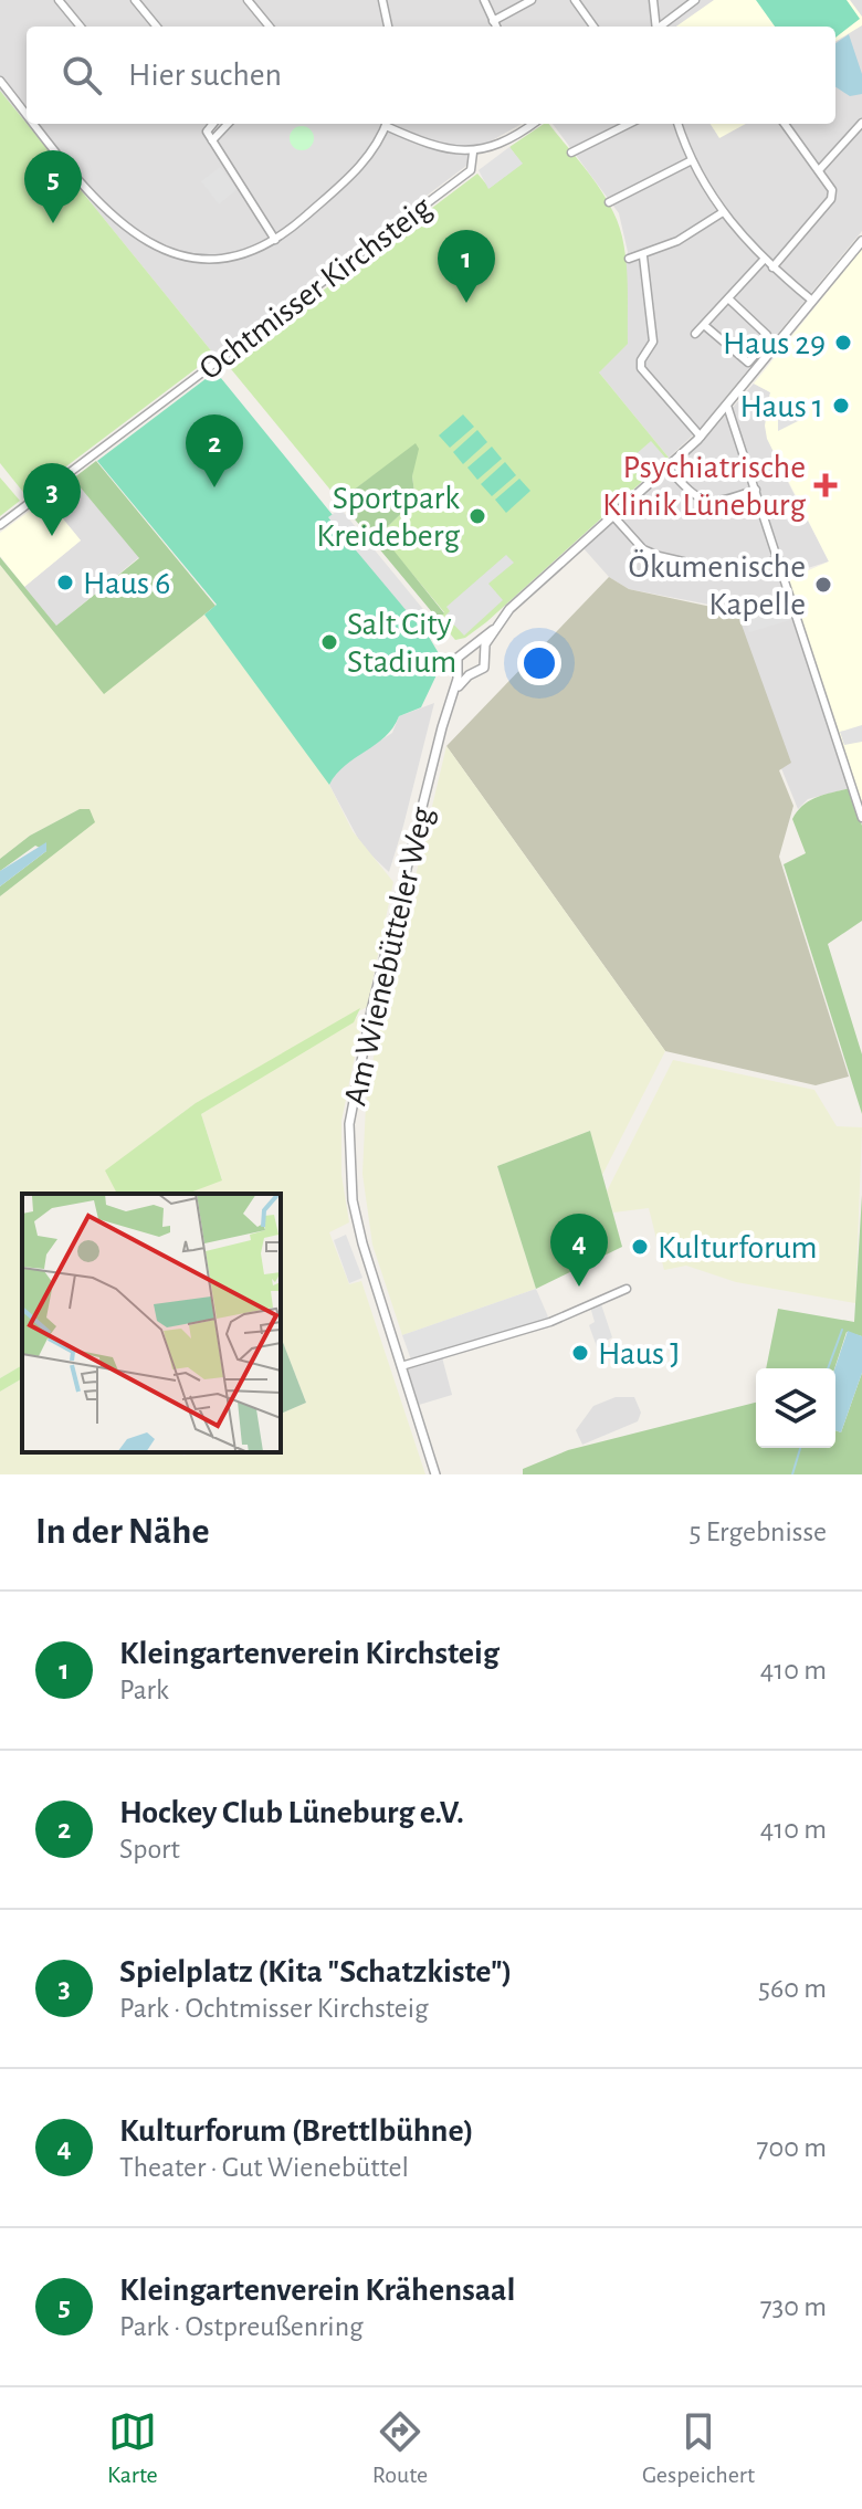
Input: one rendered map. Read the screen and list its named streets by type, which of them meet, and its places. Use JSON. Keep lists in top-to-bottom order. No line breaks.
{"streets":{"street":["Ochtmisser Kirchsteig","Am Wienebütteler Weg"]},"places":{"other":["Haus 29","Haus 1","Sportpark Kreideberg","Haus 6","Ökumenische Kapelle","Salt City Stadium","Kulturforum","Haus J"],"health":["Psychiatrische Klinik Lüneburg"]},"page":{"search":"Hier suchen","pins":["5","1","2","3","4"],"heading":["In der Nähe","5 Ergebnisse"],"list":[{"mark":"1","name":"Kleingartenverein Kirchsteig","note":"Park","value":"410 m"},{"mark":"2","name":"Hockey Club Lüneburg e.V.","note":"Sport","value":"410 m"},{"mark":"3","name":"Spielplatz (Kita \"Schatzkiste\")","note":"Park · Ochtmisser Kirchsteig","value":"560 m"},{"mark":"4","name":"Kulturforum (Brettlbühne)","note":"Theater · Gut Wienebüttel","value":"700 m"},{"mark":"5","name":"Kleingartenverein Krähensaal","note":"Park · Ostpreußenring","value":"730 m"}],"nav":["Karte","Route","Gespeichert"]}}
